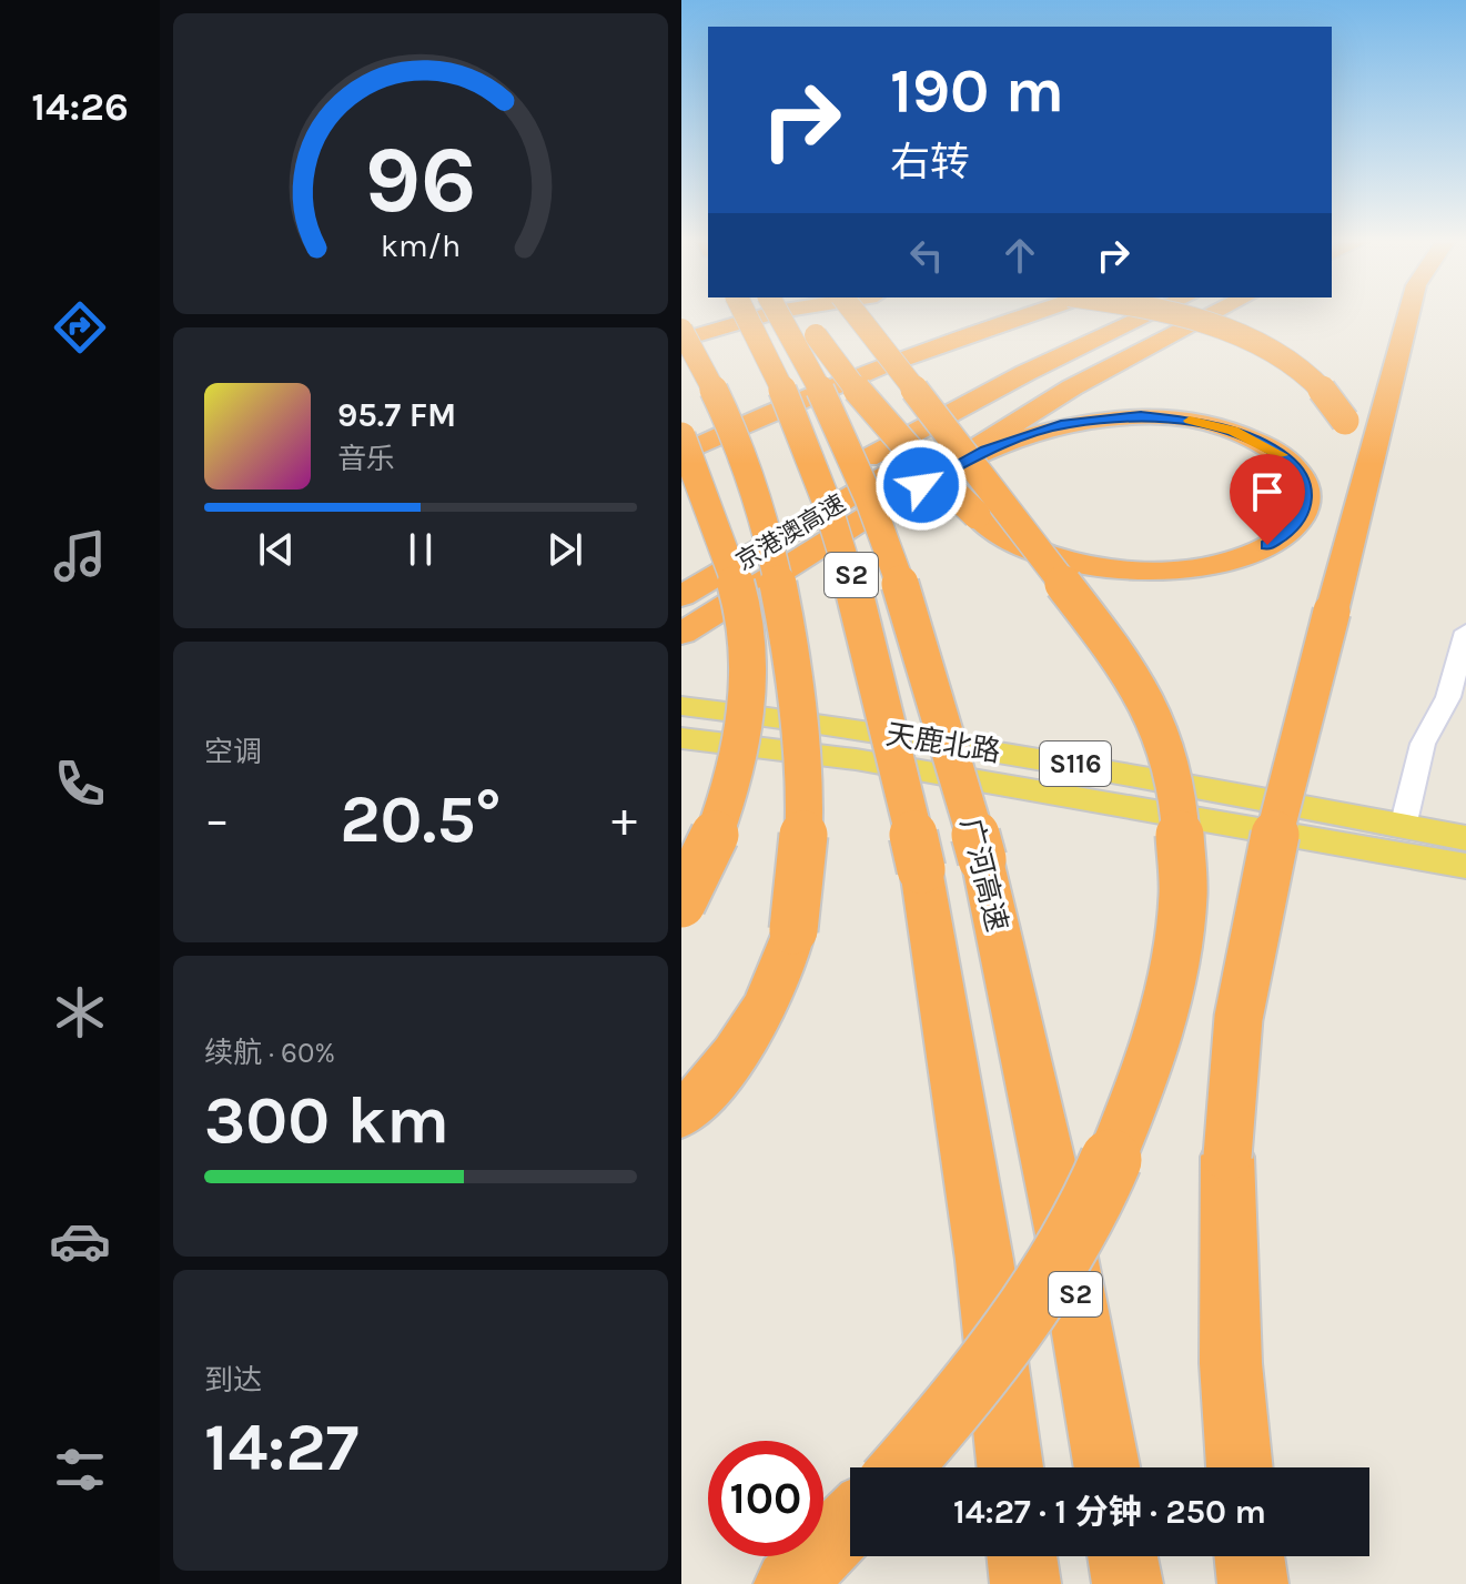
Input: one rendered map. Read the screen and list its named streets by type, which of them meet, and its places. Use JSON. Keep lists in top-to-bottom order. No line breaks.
{"streets":{"highway":["京港澳高速","S2","广河高速"],"main road":["天鹿北路","S116"]},"page":{"tabs":"14:26","turn":["190 m","右转"],"song":["95.7 FM","音乐"],"tile":["空调",["续航 · 60%","300 km"],["到达","14:27"]],"heat":["−","20.5°","+"],"limit":"100","trip":"14:27 · 1 分钟 · 250 m","gauge":["96","km/h"]}}
